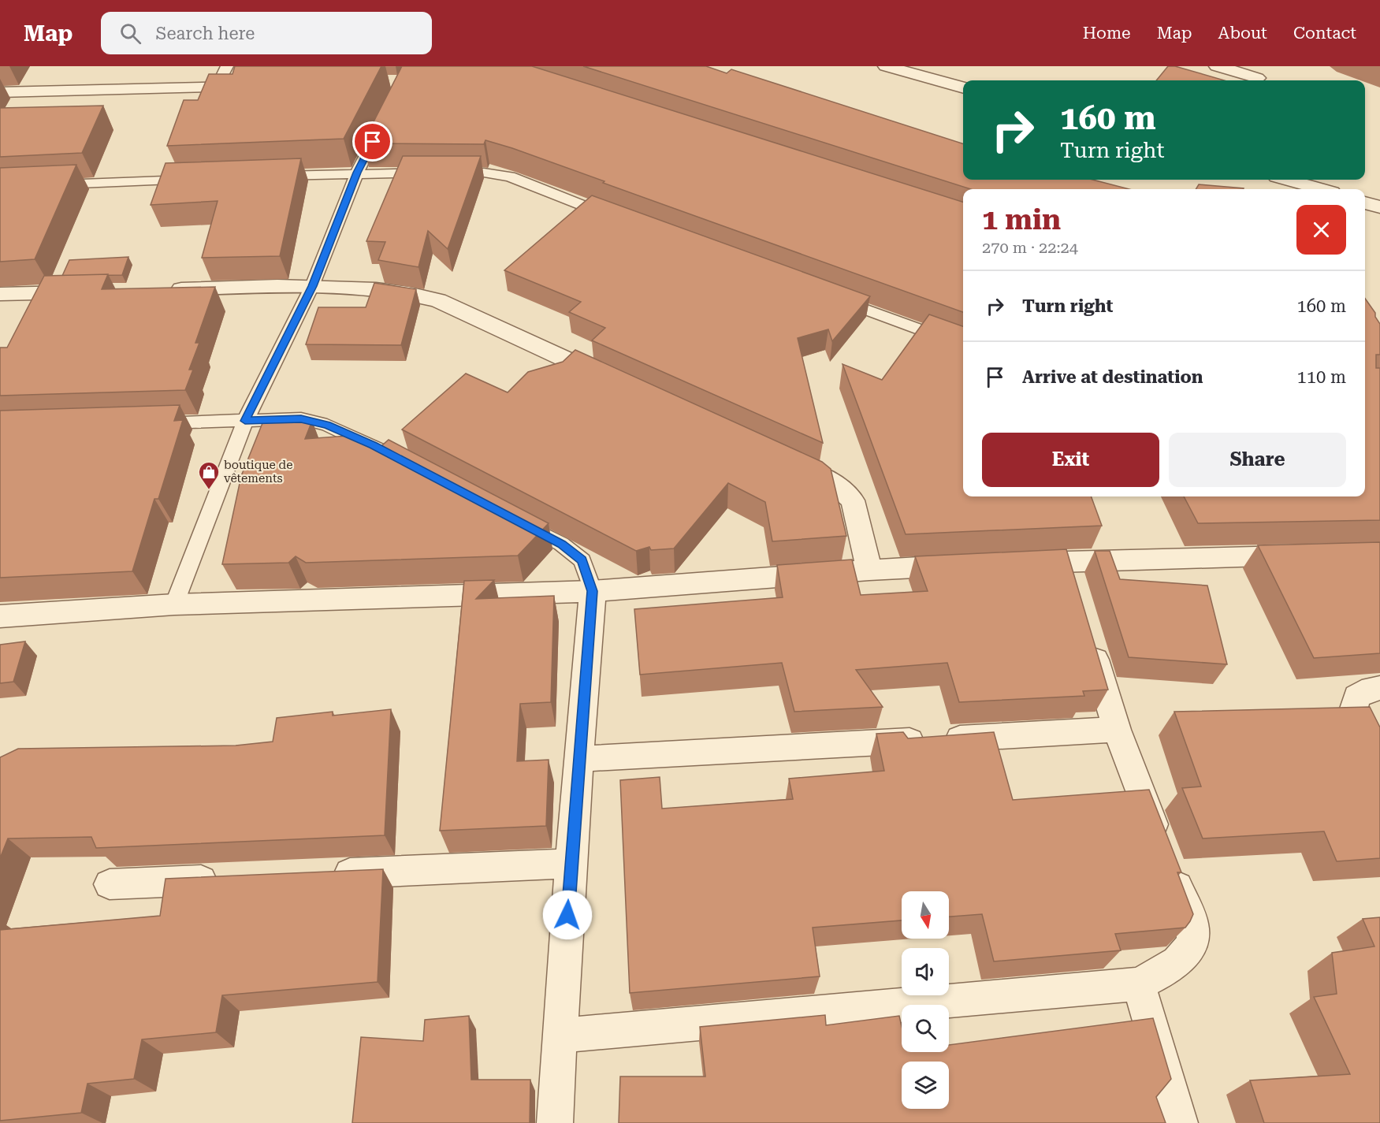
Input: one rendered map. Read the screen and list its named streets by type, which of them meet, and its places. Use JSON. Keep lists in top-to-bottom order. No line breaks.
{"places":{"shop":["boutique de vêtements"]},"north":"bottom","page":{"header":"Map","search":"Search here","nav":["Home","Map","About","Contact"],"turn":["160 m","Turn right"],"heading":["1 min","270 m · 22:24"],"list":[{"name":"Turn right","value":"160 m"},{"name":"Arrive at destination","value":"110 m"}],"buttons":["Exit","Share"]}}
